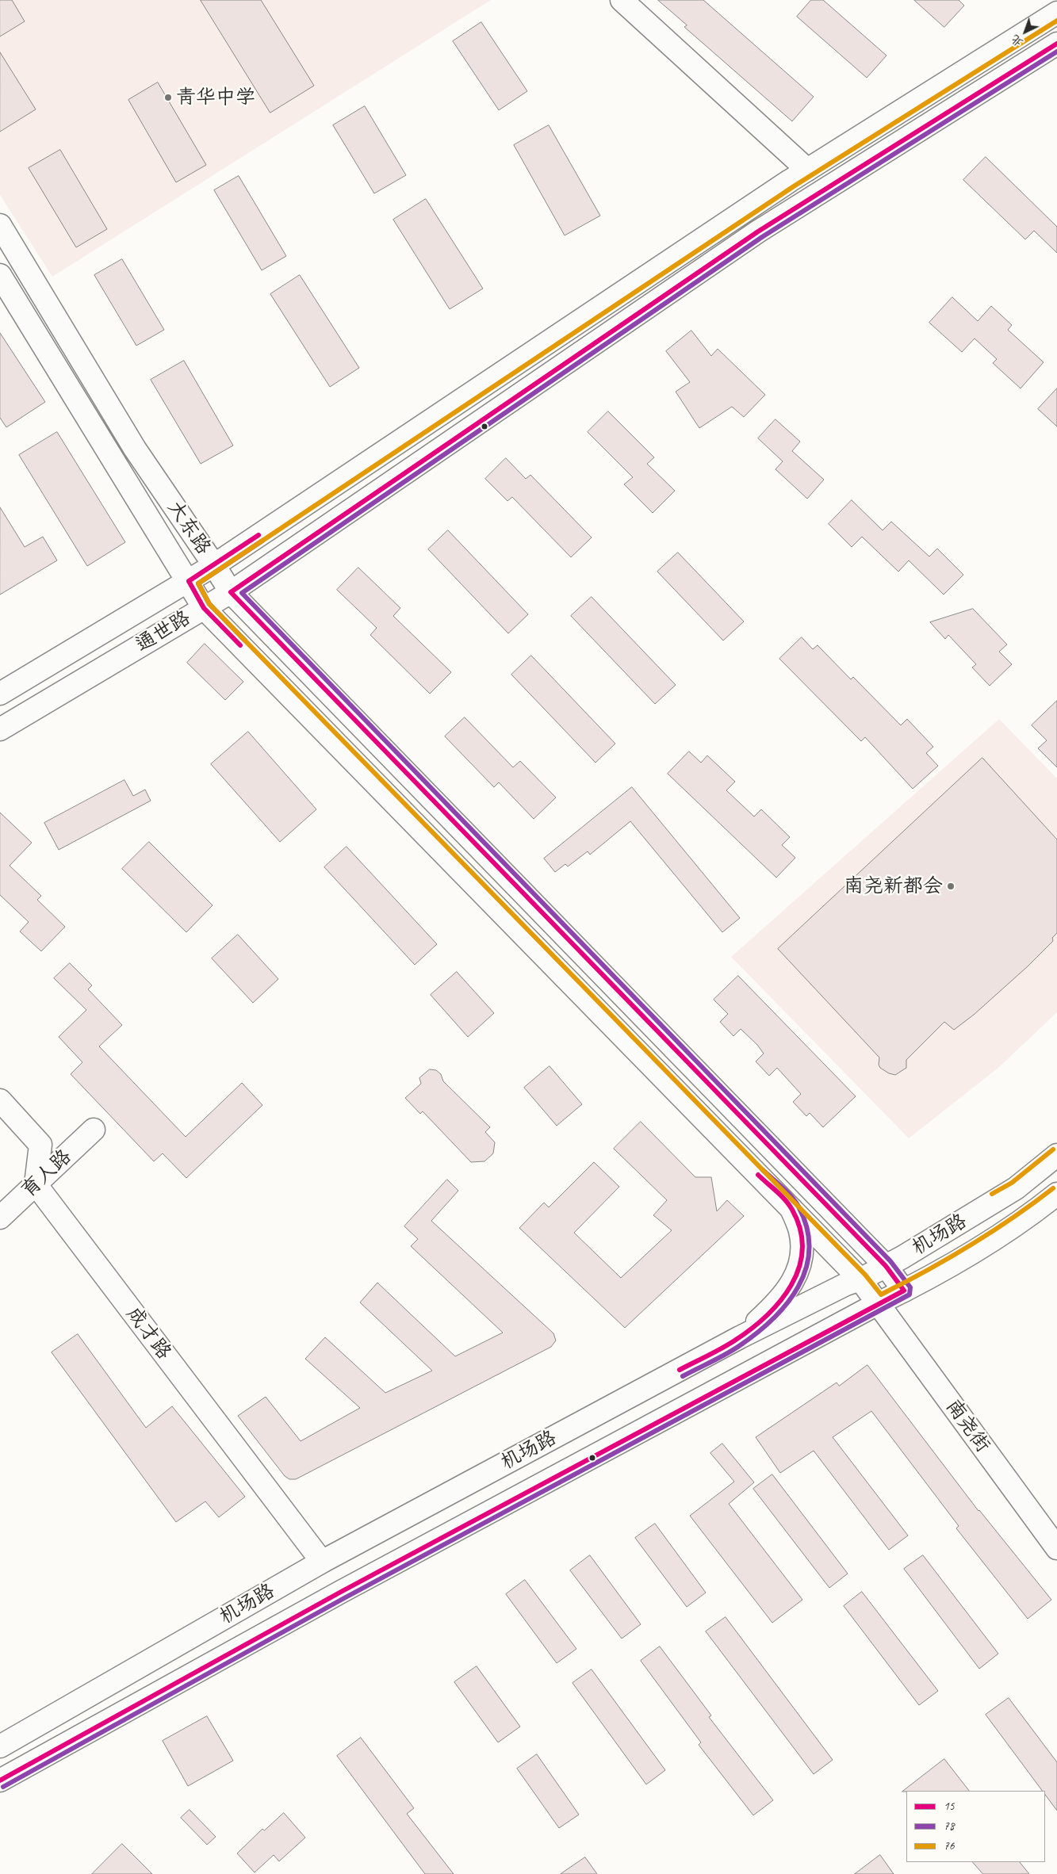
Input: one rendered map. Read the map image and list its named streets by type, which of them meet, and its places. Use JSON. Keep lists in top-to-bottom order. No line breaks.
{"streets":{"main road":["大东路","通世路","育人路","机场路","成才路","南尧街"]},"crossings":[["大东路","通世路"],["大东路","机场路"],["大东路","南尧街"],["育人路","成才路"],["机场路","成才路"],["机场路","南尧街"]],"places":["青华中学","南尧新都会"],"lines":["transit line 76","transit line 15","transit line 78"],"legend":["15","78","76"],"north":"bottom left"}
